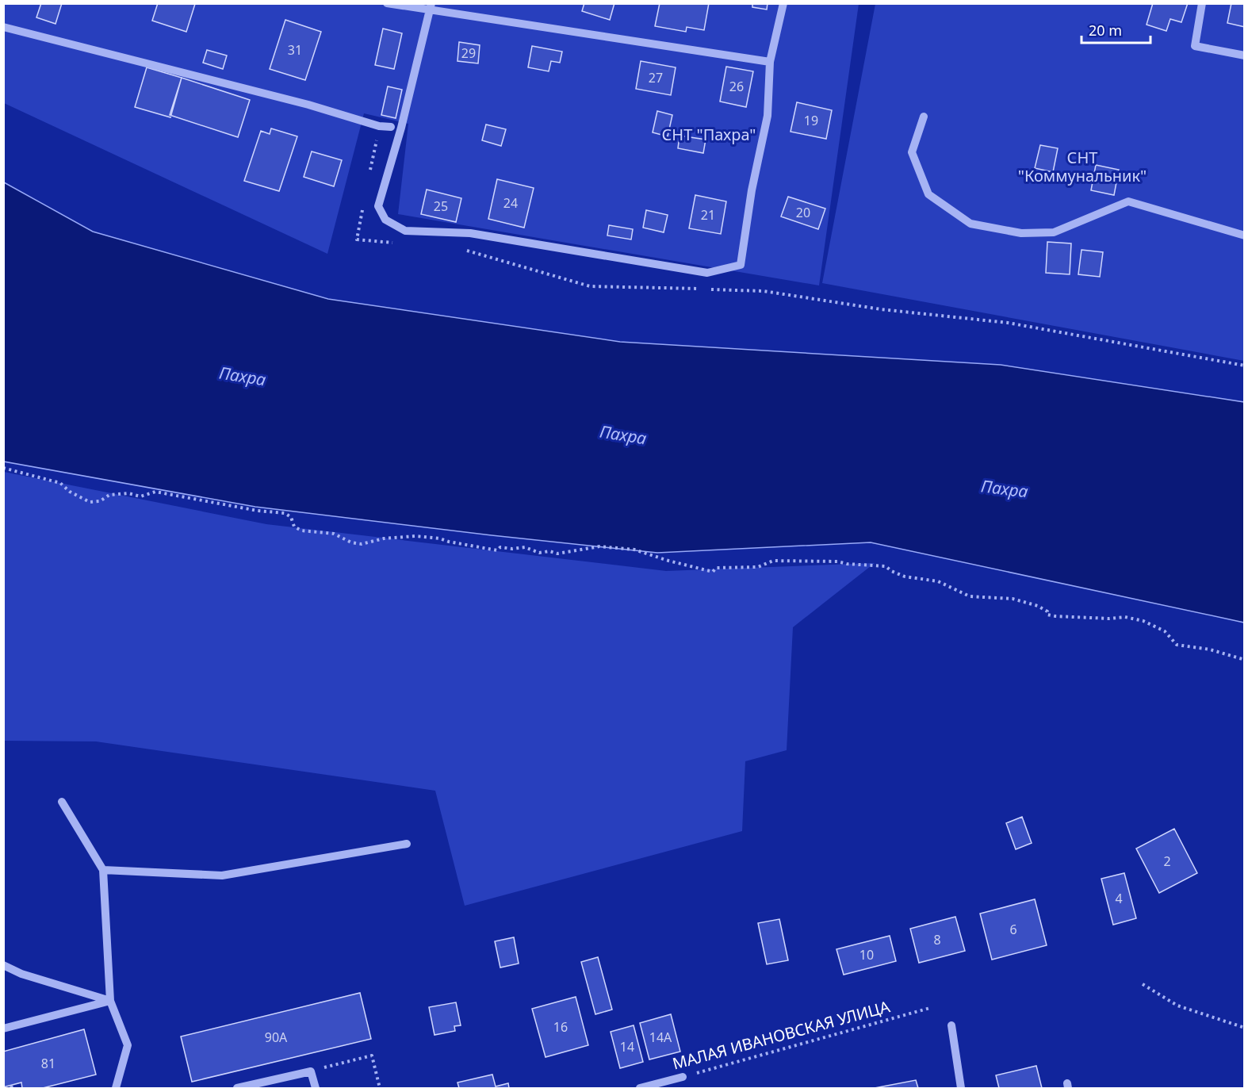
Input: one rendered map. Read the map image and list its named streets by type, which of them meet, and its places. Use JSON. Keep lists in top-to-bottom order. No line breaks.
{"streets":{"street":["МАЛАЯ ИВАНОВСКАЯ УЛИЦА"]},"water":["Пахра"],"parks":["СНТ \"Пахра\"","СНТ \"Коммунальник\""],"house_numbers":["31","29","27","26","19","24","25","20","21","2","4","6","8","10","16","90А","14А","14","81"],"scale_bar":"20 m"}
